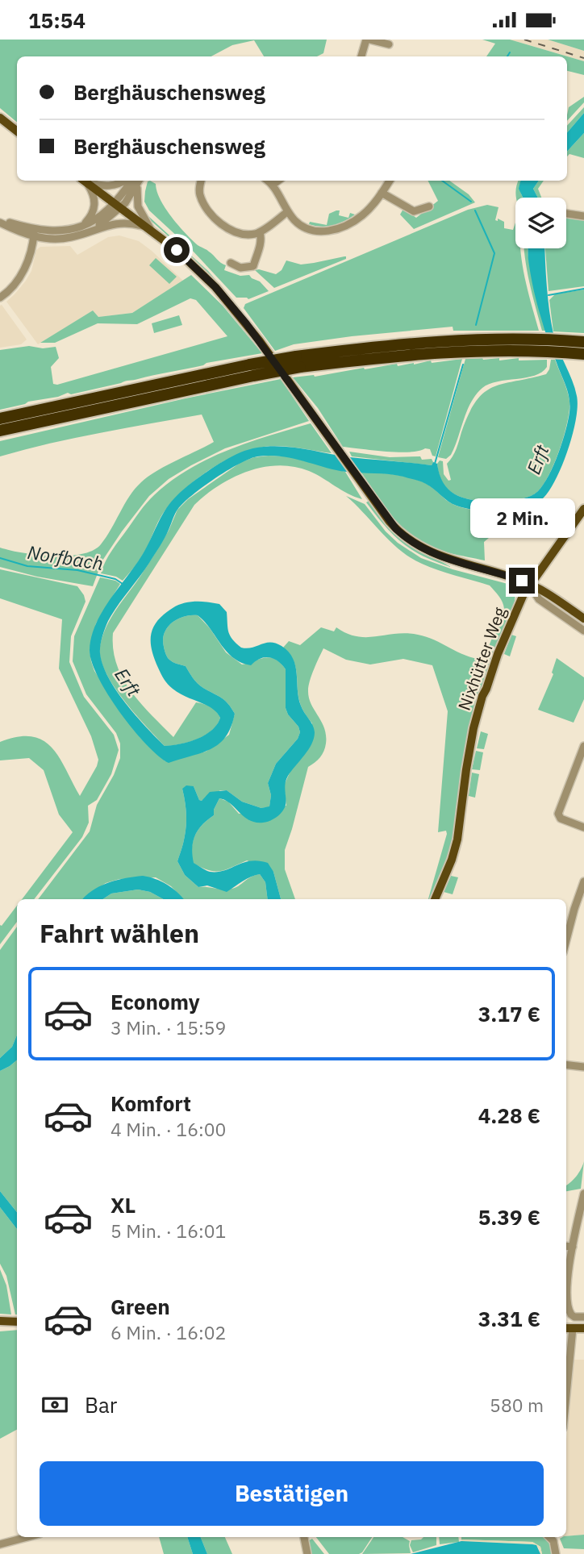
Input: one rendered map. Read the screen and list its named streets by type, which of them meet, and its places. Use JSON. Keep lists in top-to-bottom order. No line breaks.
{"streets":{"main road":["Nixhütter Weg"]},"water":["Erft","Norfbach"],"page":{"status":"15:54","banner":["Berghäuschensweg","Berghäuschensweg"],"bubble":"2 Min.","heading":"Fahrt wählen","list":[{"name":"Economy","note":"3 Min. · 15:59","value":"3.17 €"},{"name":"Komfort","note":"4 Min. · 16:00","value":"4.28 €"},{"name":"XL","note":"5 Min. · 16:01","value":"5.39 €"},{"name":"Green","note":"6 Min. · 16:02","value":"3.31 €"}],"pay":["Bar","580 m"],"buttons":"Bestätigen"}}
